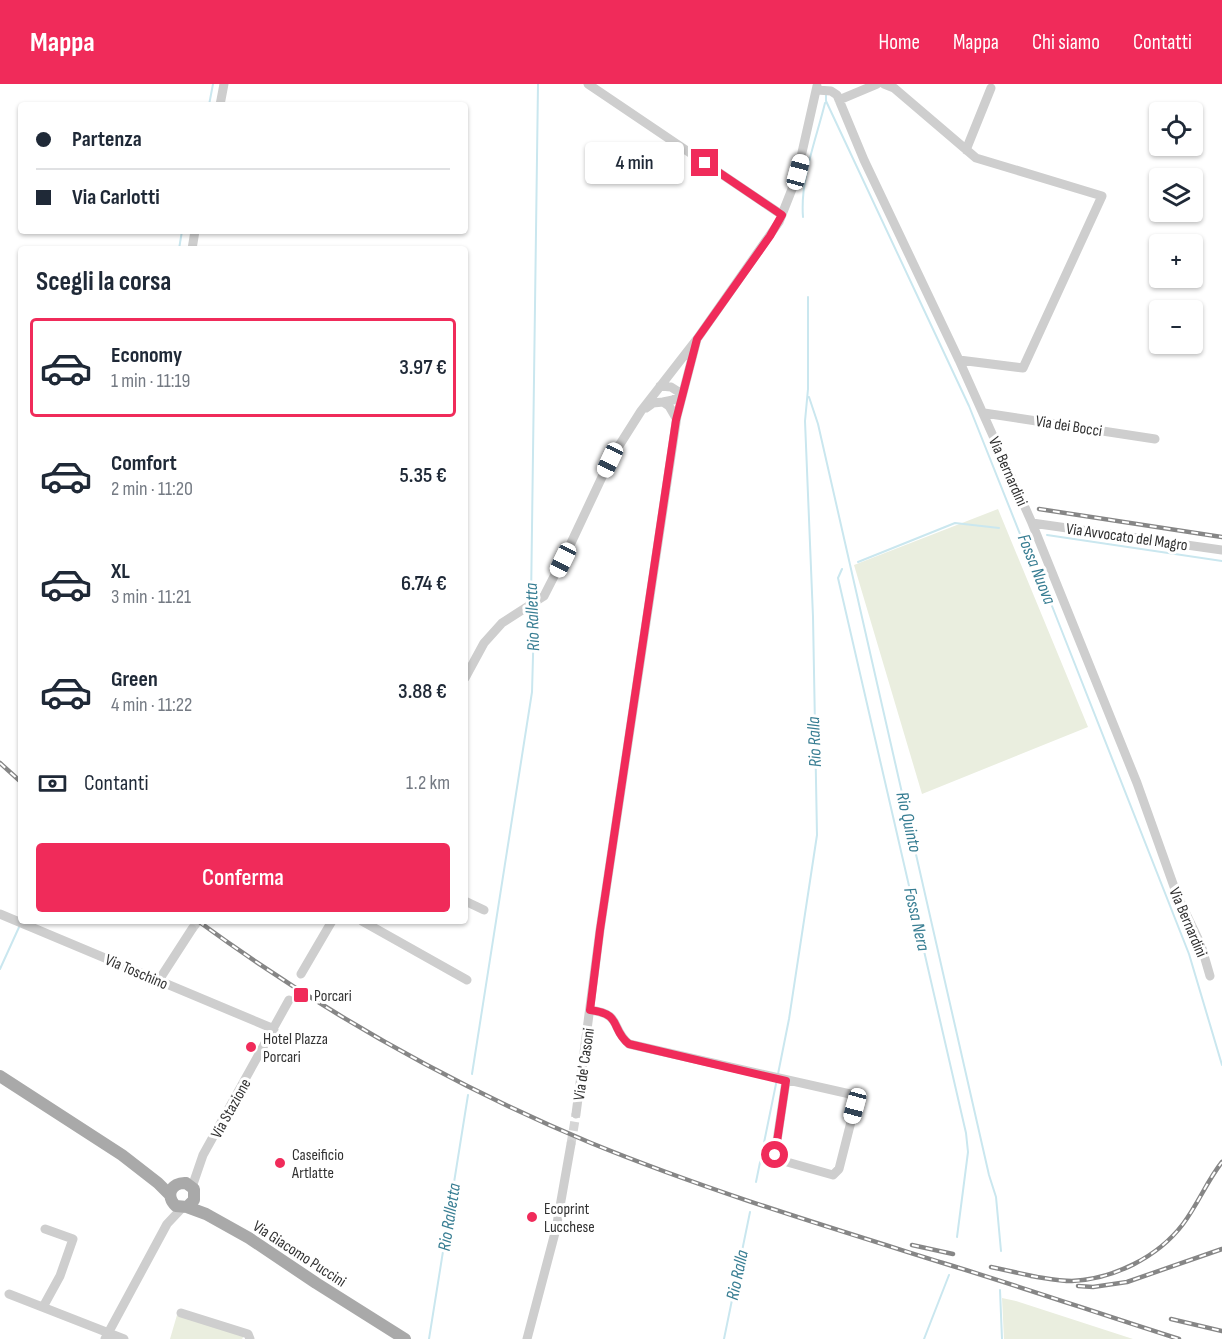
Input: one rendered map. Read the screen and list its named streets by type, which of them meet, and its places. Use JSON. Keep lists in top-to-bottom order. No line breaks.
{"streets":{"main road":["Via Giacomo Puccini"],"street":["Via dei Bocci","Via Bernardini","Via Avvocato del Magro","Via Toschino","Via de' Casoni","Via Stazione"]},"crossings":[["Via dei Bocci","Via Bernardini"],["Via Bernardini","Via Avvocato del Magro"],["Via Toschino","Via Stazione"],["Via Stazione","Via Giacomo Puccini"]],"water":["Fossa Nuova","Rio Ralletta","Rio Ralla","Rio Quinto","Fossa Nera"],"places":{"transit":["Porcari"],"other":["Hotel Plazza Porcari","Caseificio Artlatte","Ecoprint Lucchese"]},"page":{"header":"Mappa","nav":["Home","Mappa","Chi siamo","Contatti"],"map_buttons":["+","−"],"banner":["Partenza","Via Carlotti"],"bubble":"4 min","heading":"Scegli la corsa","list":[{"name":"Economy","note":"1 min · 11:19","value":"3.97 €"},{"name":"Comfort","note":"2 min · 11:20","value":"5.35 €"},{"name":"XL","note":"3 min · 11:21","value":"6.74 €"},{"name":"Green","note":"4 min · 11:22","value":"3.88 €"}],"pay":["Contanti","1.2 km"],"buttons":"Conferma"}}
